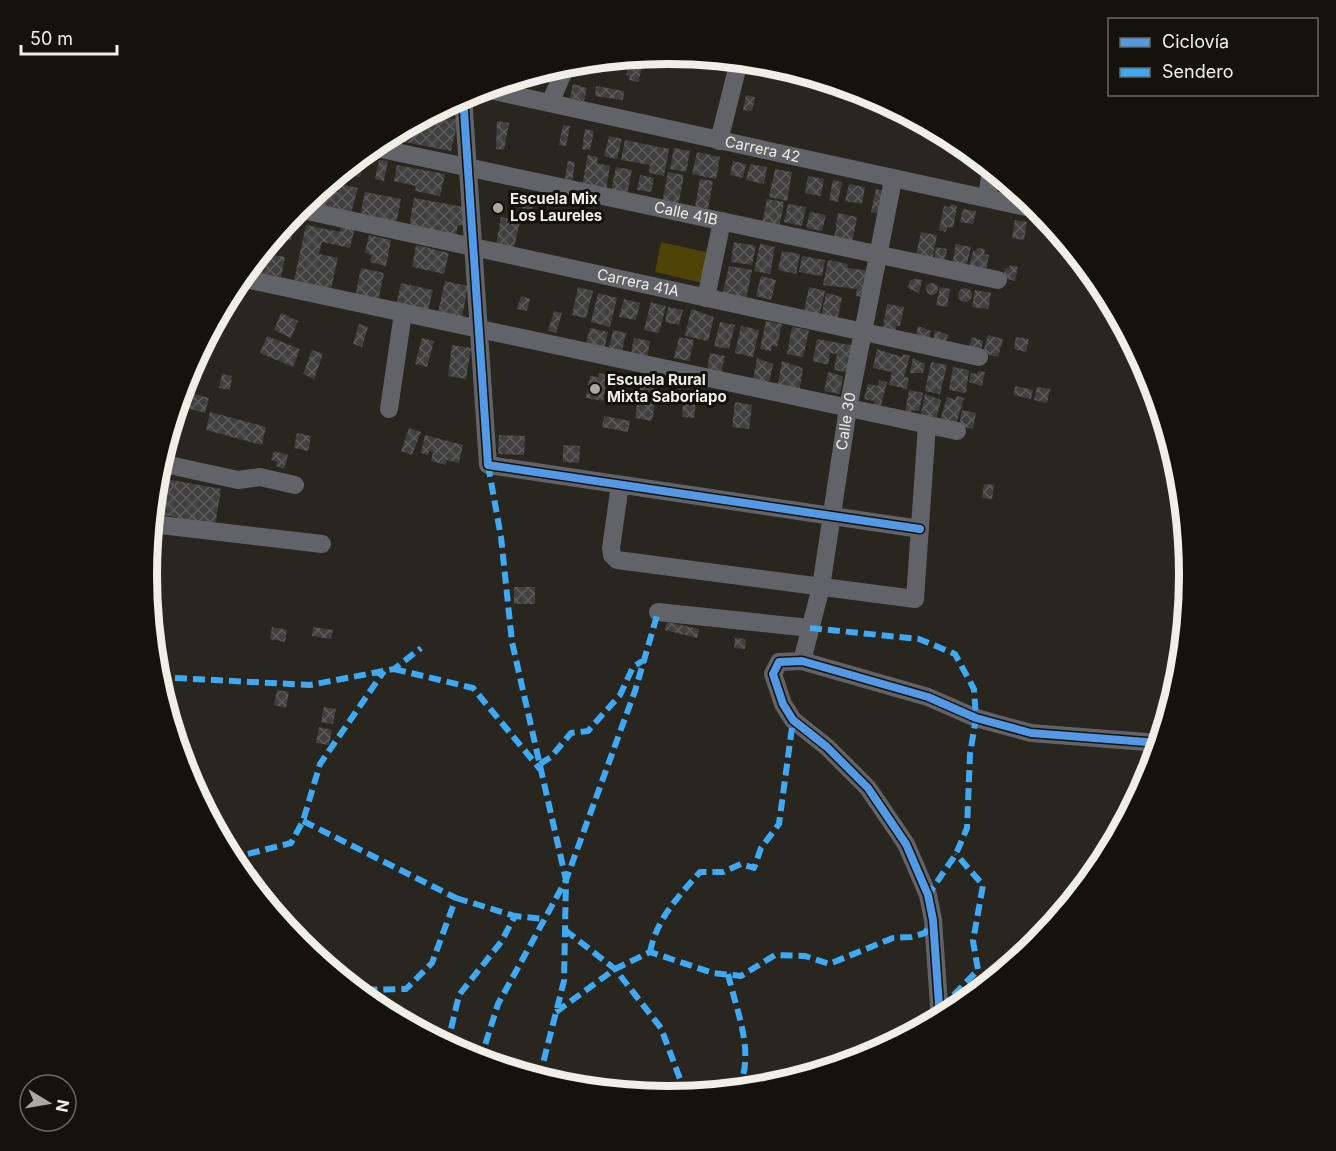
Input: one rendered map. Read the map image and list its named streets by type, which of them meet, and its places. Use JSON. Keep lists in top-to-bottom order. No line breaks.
{"streets":{"street":["Carrera 42","Calle 41B","Carrera 41A","Calle 30"]},"crossings":[["Carrera 42","Calle 30"],["Calle 41B","Calle 30"],["Carrera 41A","Calle 30"]],"places":["Escuela Mix Los Laureles","Escuela Rural Mixta Saboriapo"],"legend":["Ciclovía","Sendero"],"scale_bar":"50 m","north":"right"}
